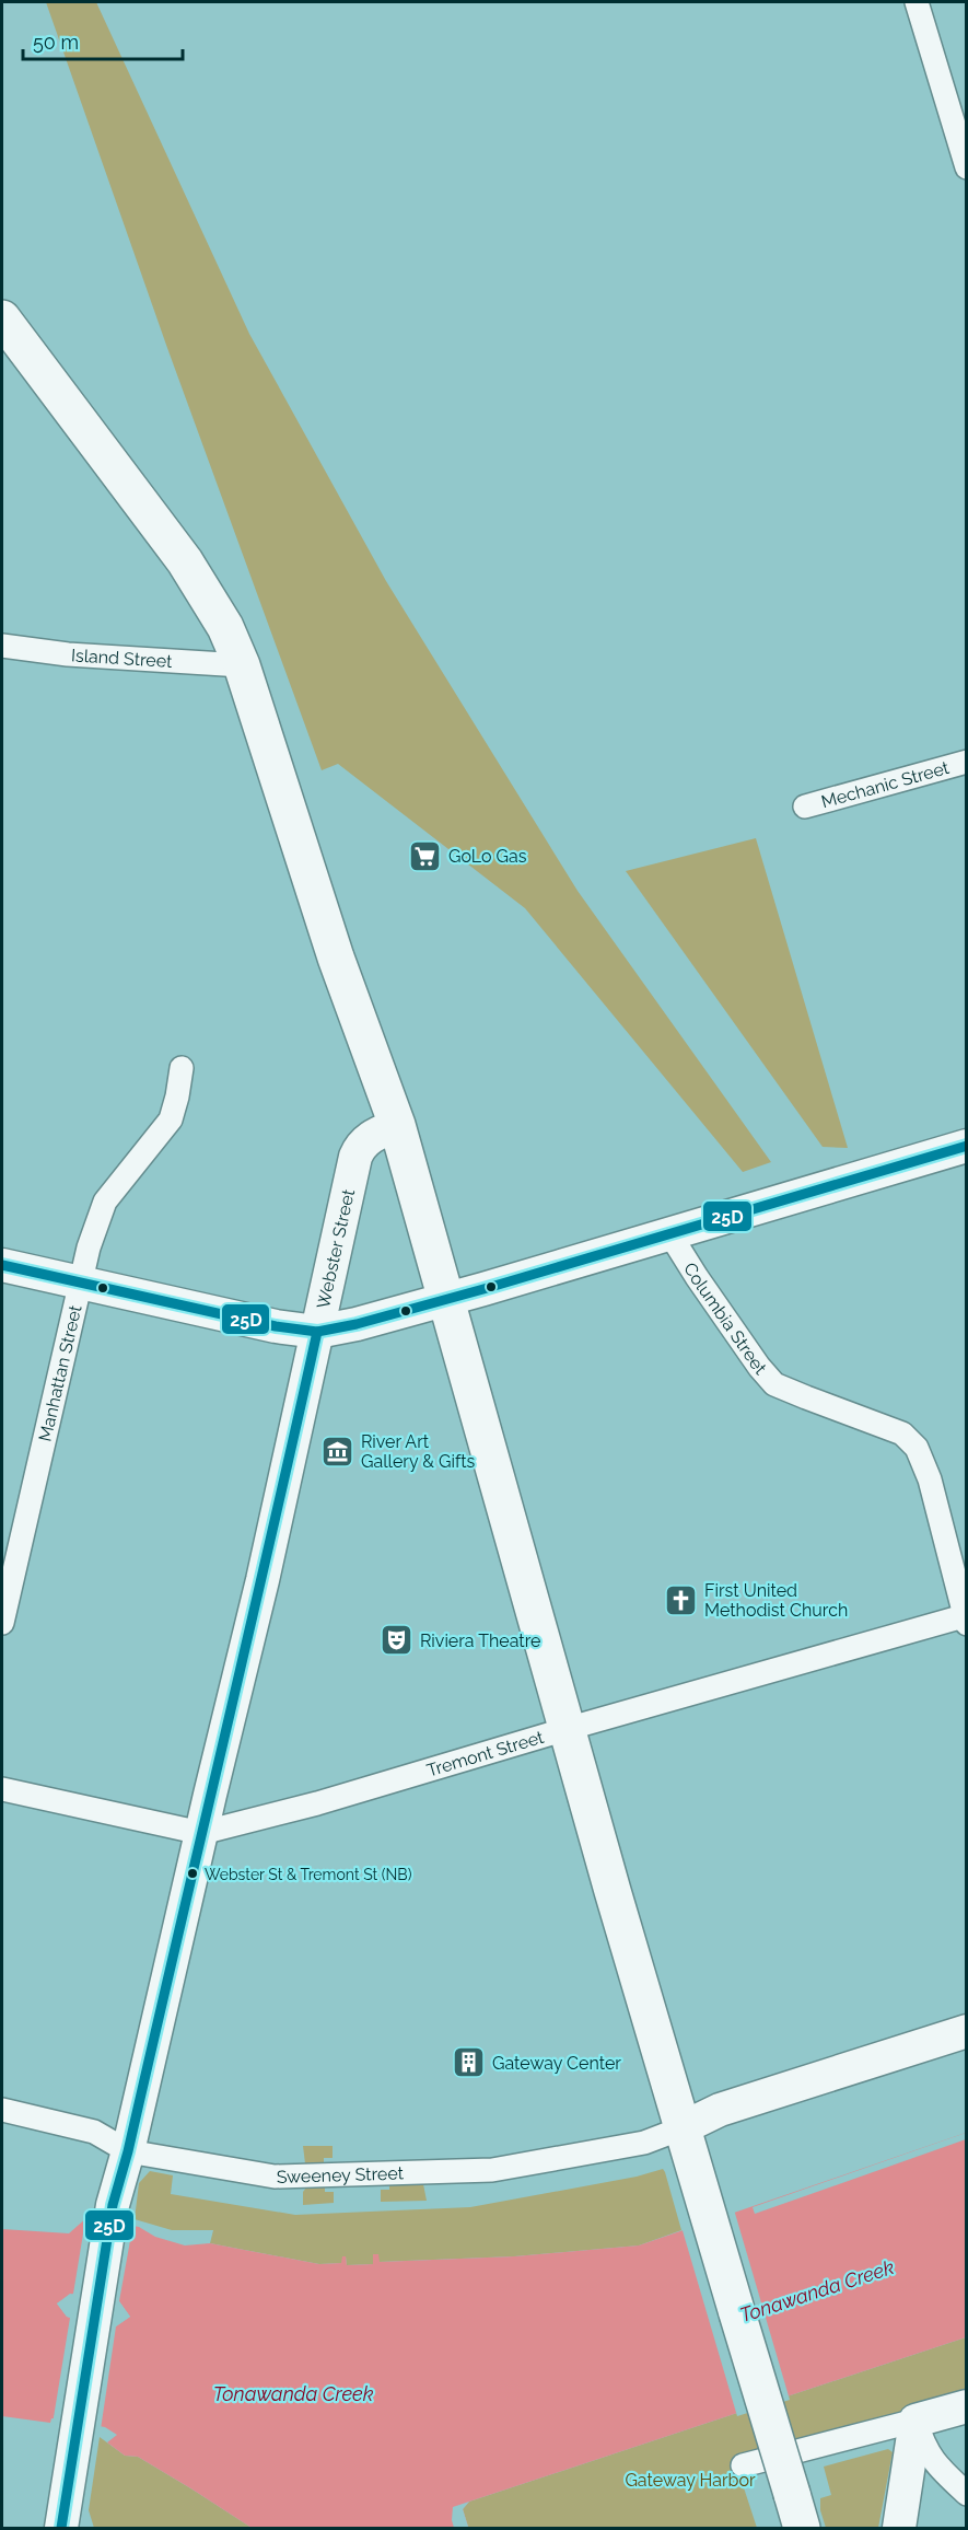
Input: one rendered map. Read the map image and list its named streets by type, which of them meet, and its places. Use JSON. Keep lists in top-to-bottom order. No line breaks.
{"streets":{"street":["Island Street","Mechanic Street","Webster Street","Columbia Street","Manhattan Street","Tremont Street","Sweeney Street"]},"crossings":[["Webster Street","Tremont Street"],["Webster Street","Sweeney Street"],["Columbia Street","Tremont Street"]],"water":["Tonawanda Creek"],"parks":["Gateway Harbor"],"places":{"supermarket":["GoLo Gas"],"museum":["River Art Gallery & Gifts"],"church":["First United Methodist Church"],"theatre":["Riviera Theatre"],"other":["Webster St & Tremont St (NB)"],"building":["Gateway Center"]},"lines":["transit line 25D"],"scale_bar":"50 m"}
